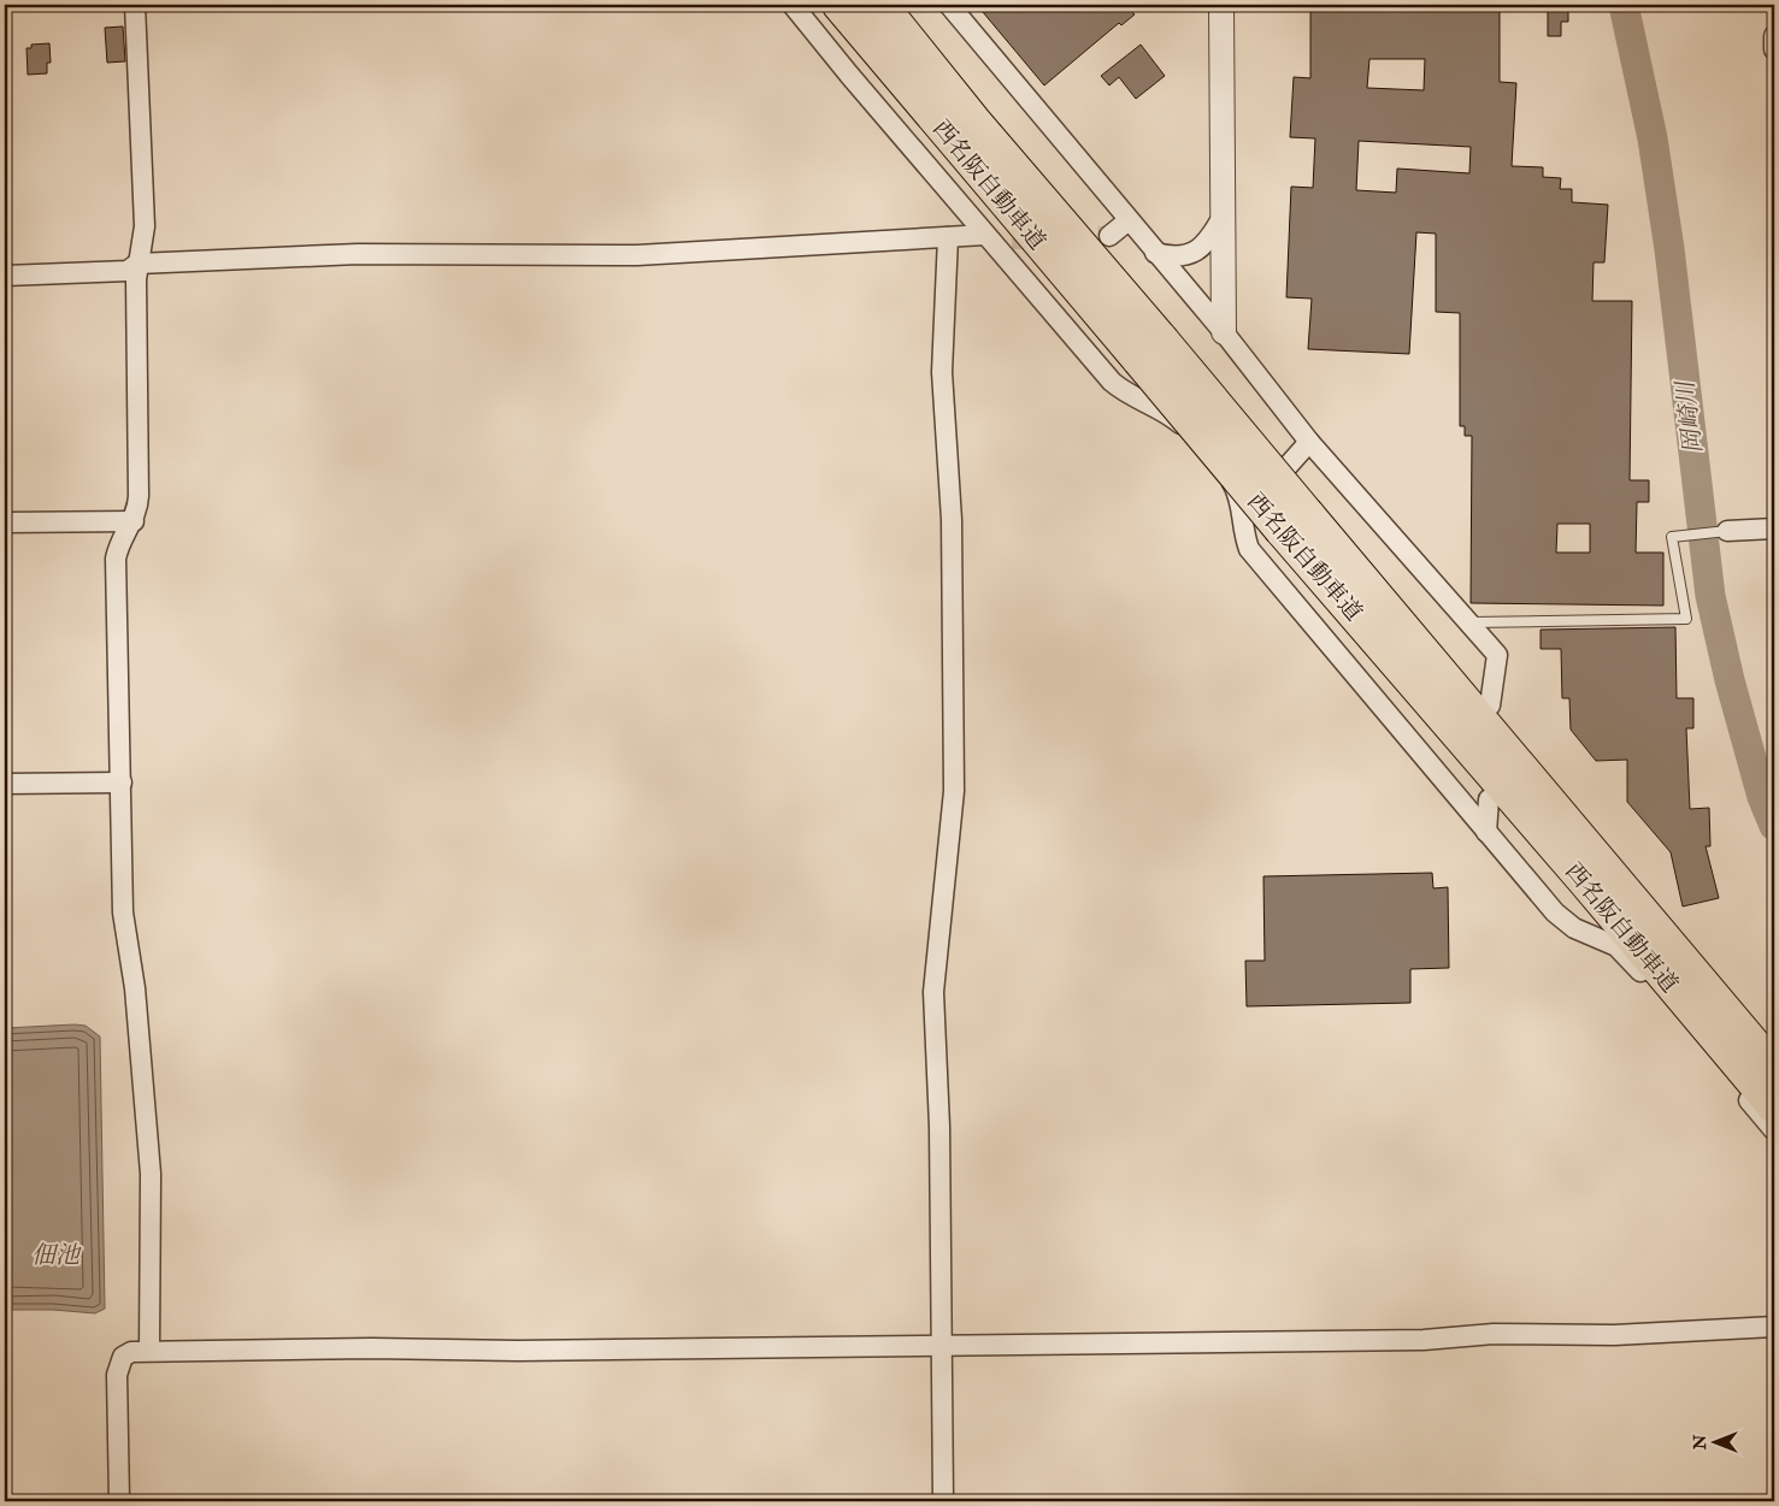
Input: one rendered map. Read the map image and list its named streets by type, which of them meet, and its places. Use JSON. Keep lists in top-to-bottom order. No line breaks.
{"streets":{"highway":["西名阪自動車道"]},"water":["岡崎川","佃池"],"north":"left"}
